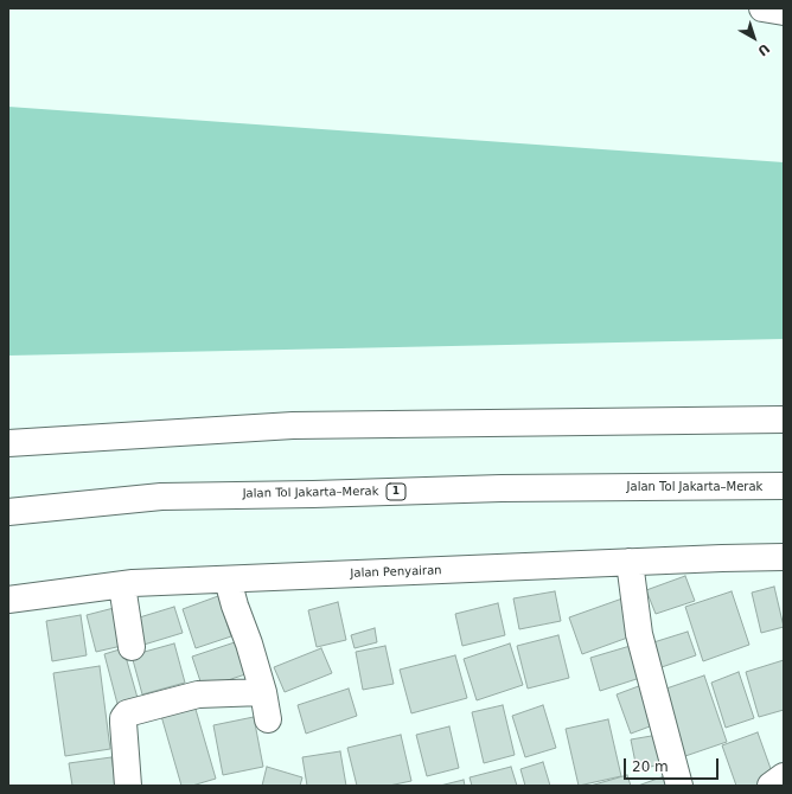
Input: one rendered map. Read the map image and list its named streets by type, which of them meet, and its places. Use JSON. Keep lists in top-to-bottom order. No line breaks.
{"streets":{"main road":["Jalan Tol Jakarta–Merak","1","Jalan Penyairan"]},"scale_bar":"20 m","north":"bottom right"}
